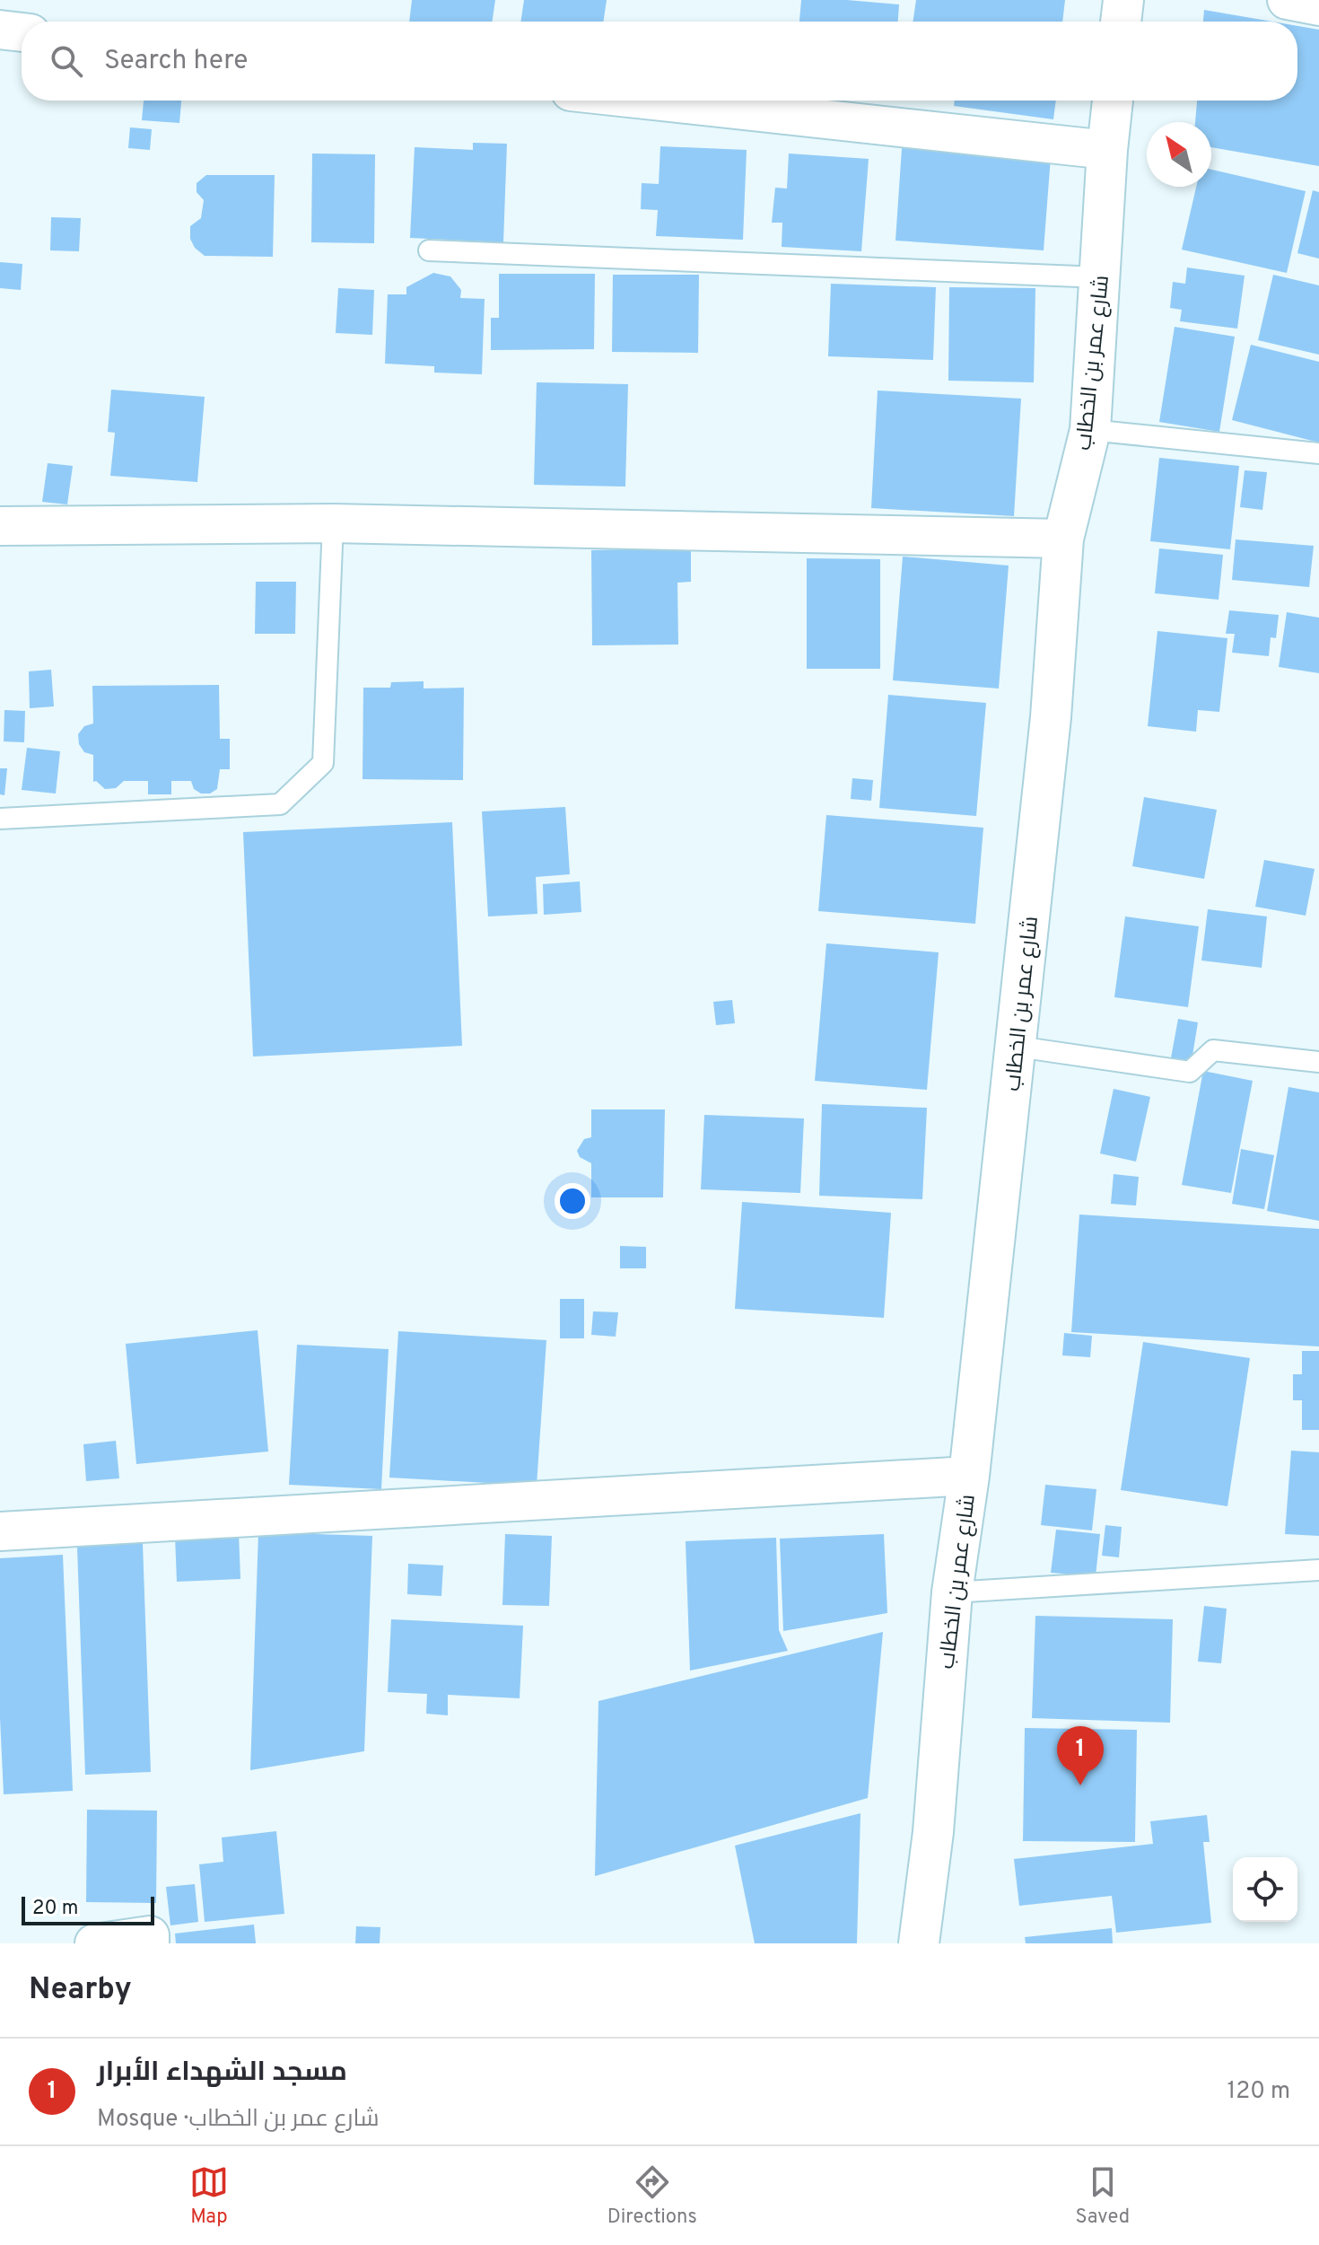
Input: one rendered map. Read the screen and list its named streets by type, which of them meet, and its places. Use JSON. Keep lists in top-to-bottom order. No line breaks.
{"streets":{"main road":["شارع عمر بن الخطاب"]},"scale_bar":"20 m","north":"top left","page":{"search":"Search here","pins":"1","scale":"20 m","heading":"Nearby","list":[{"mark":"1","name":"مسجد الشهداء الأبرار","note":"Mosque · شارع عمر بن الخطاب","value":"120 m"}],"nav":["Map","Directions","Saved"]}}
